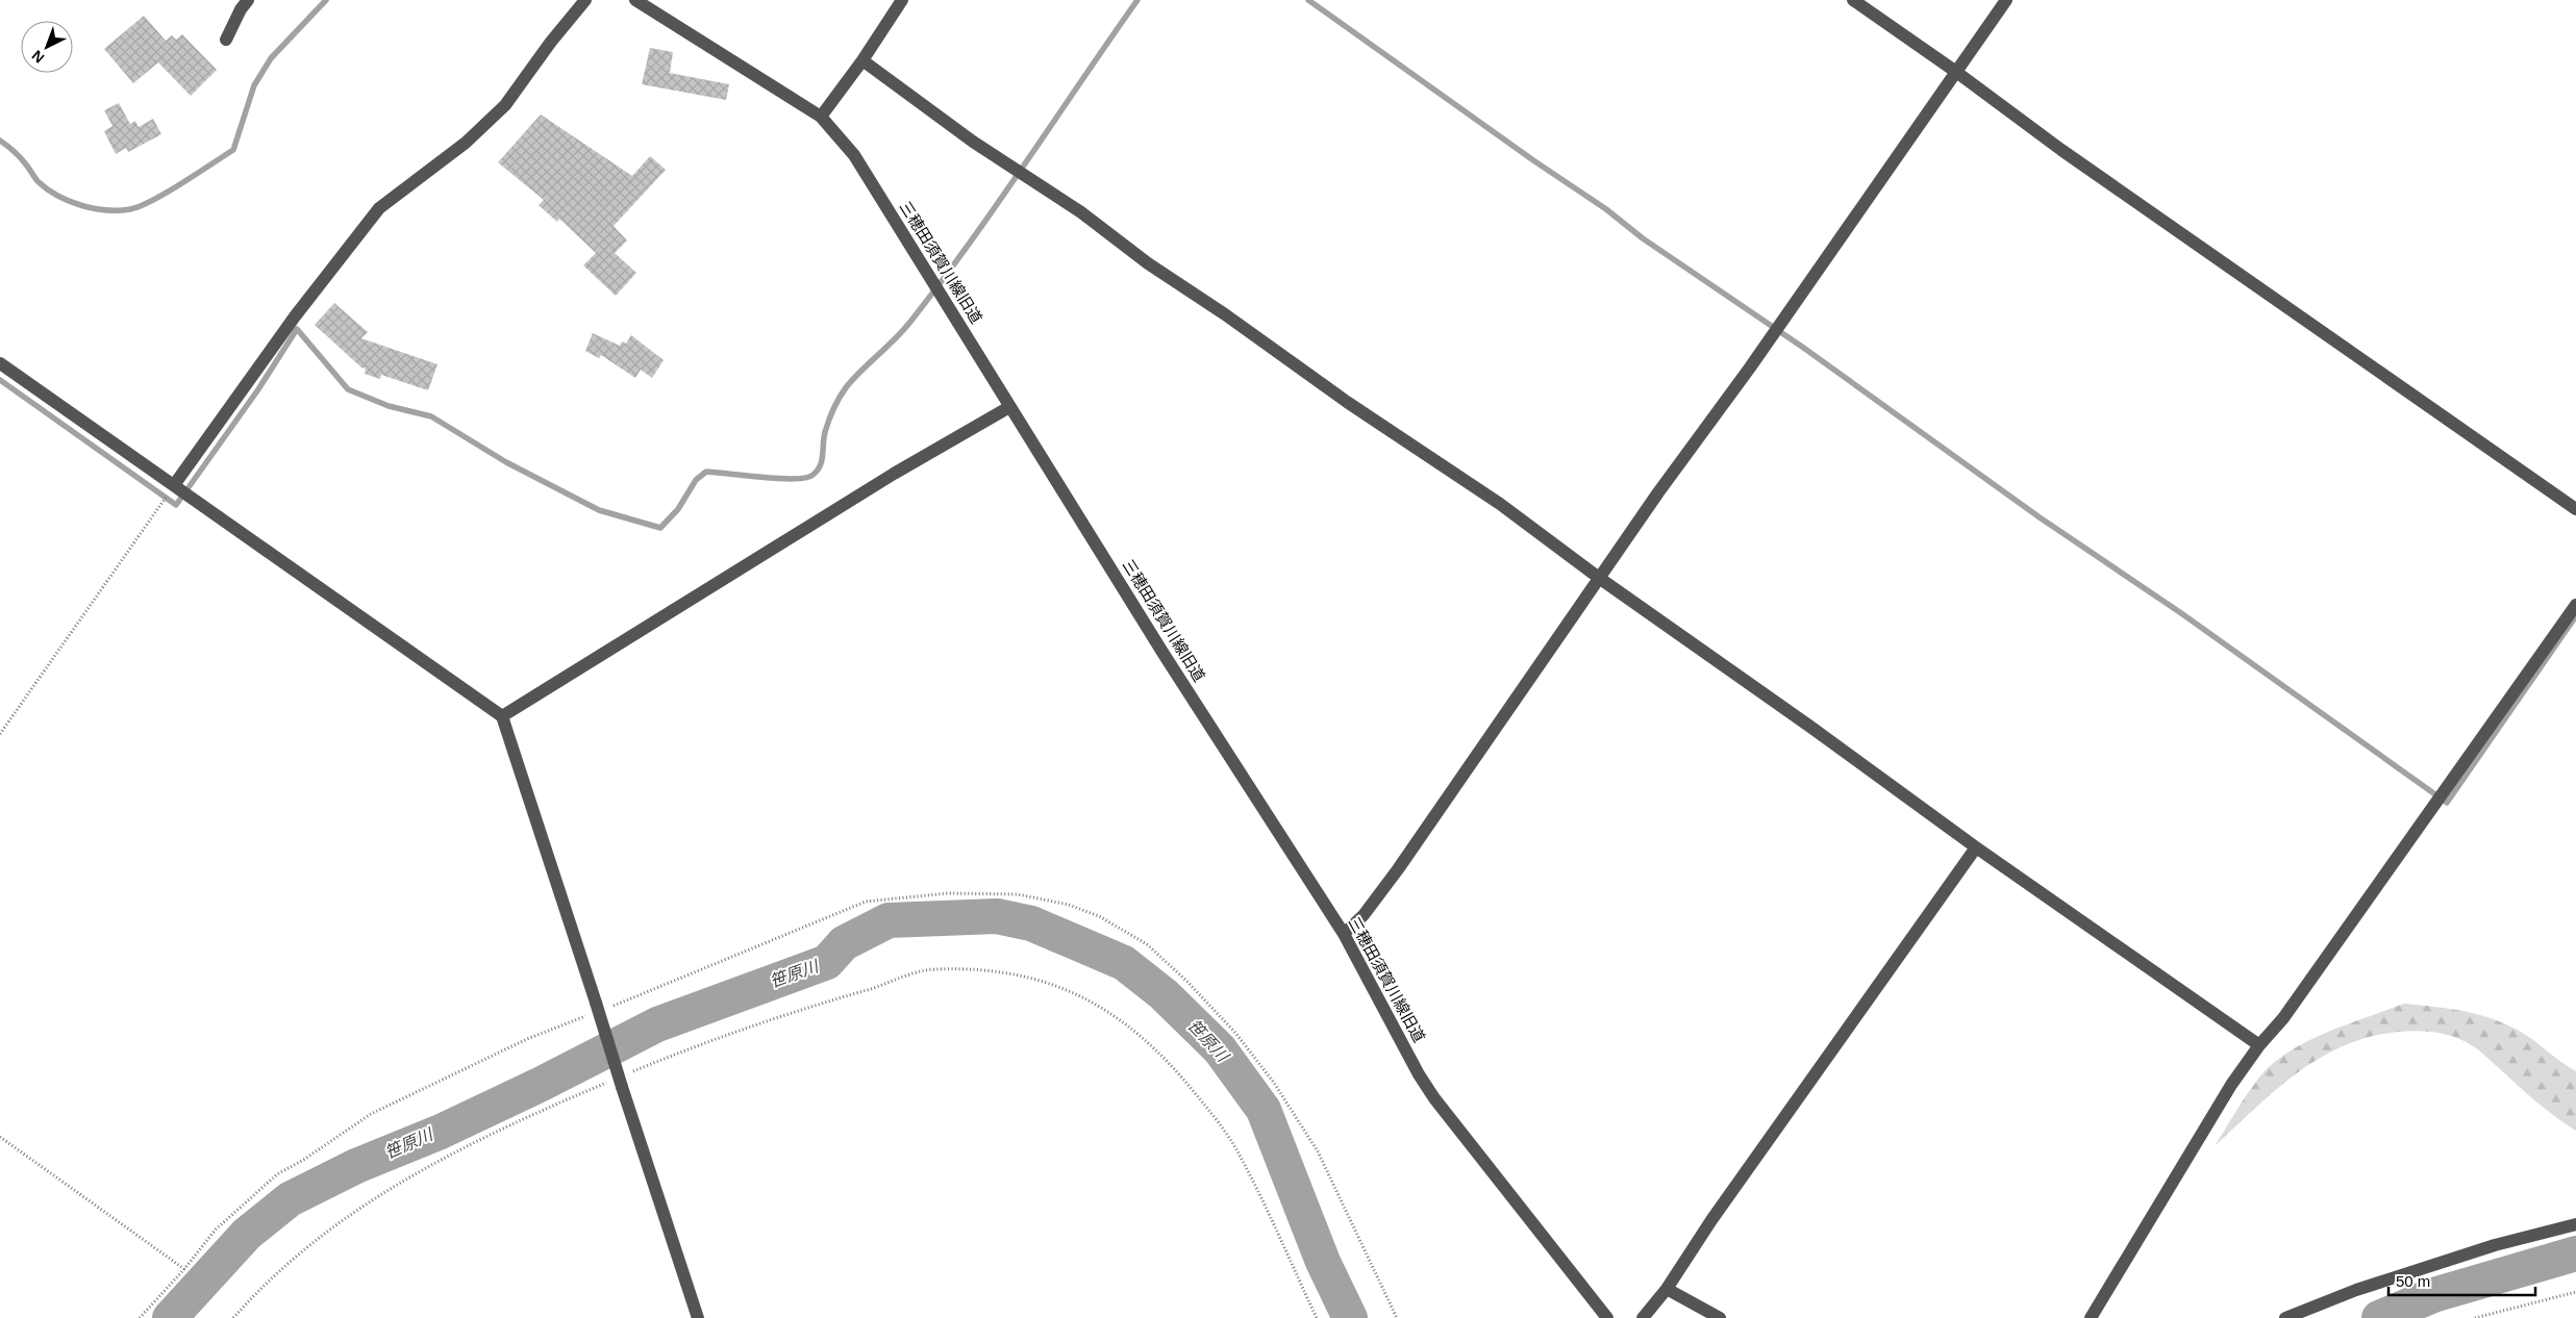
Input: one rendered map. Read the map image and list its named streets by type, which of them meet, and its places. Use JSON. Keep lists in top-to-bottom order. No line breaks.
{"streets":{"street":["三穂田須賀川線旧道"]},"water":["笹原川"],"scale_bar":"50 m","north":"bottom left"}
